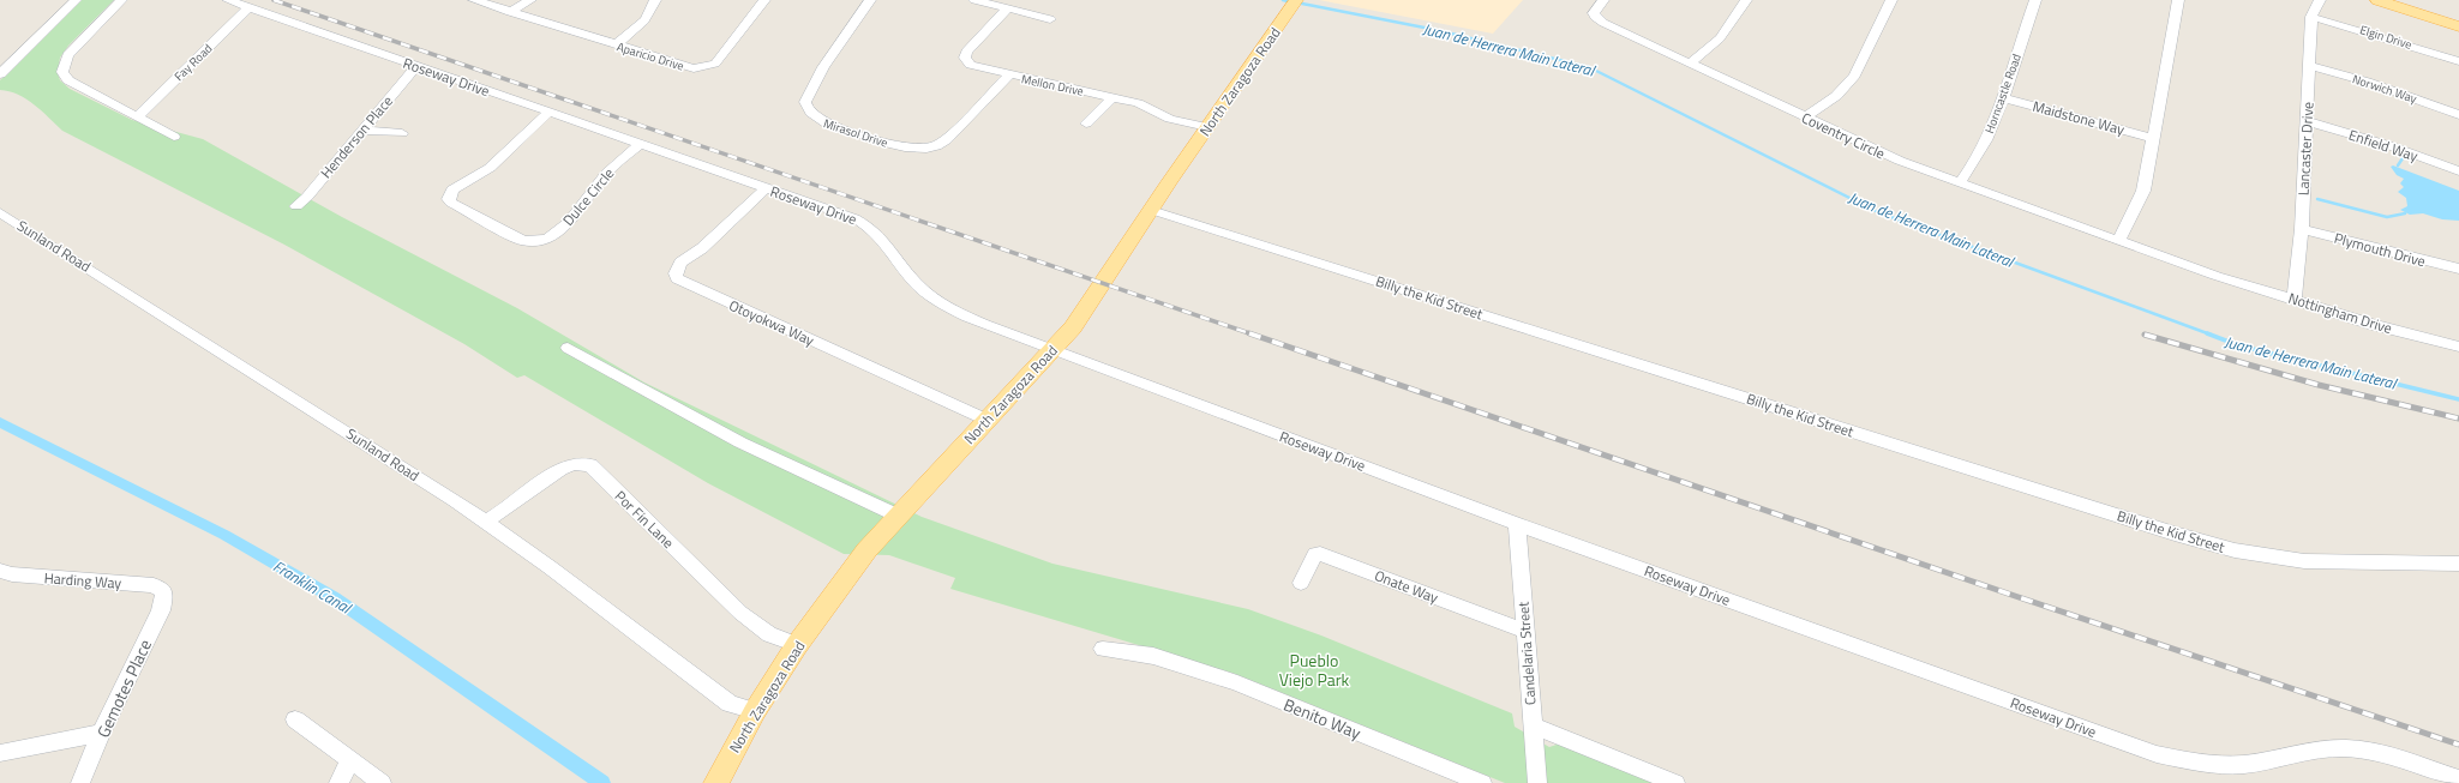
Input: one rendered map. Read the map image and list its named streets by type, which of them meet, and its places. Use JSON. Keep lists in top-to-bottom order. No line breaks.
{"streets":{"main road":["North Zaragoza Road"],"street":["Elgin Drive","Aparicio Drive","Fay Road","Roseway Drive","Mellon Drive","Norwich Way","Horncastle Road","Maidstone Way","Mirasol Drive","Coventry Circle","Henderson Place","Enfield Way","Lancaster Drive","Dulce Circle","Sunland Road","Plymouth Drive","Billy the Kid Street","Nottingham Drive","Otoyokwa Way","Por Fin Lane","Harding Way","Onate Way","Candelaria Street","Gemotes Place","Benito Way"]},"crossings":[["Elgin Drive","Lancaster Drive"],["Fay Road","Roseway Drive"],["Roseway Drive","North Zaragoza Road"],["Roseway Drive","Henderson Place"],["Roseway Drive","Dulce Circle"],["Roseway Drive","Otoyokwa Way"],["Roseway Drive","Candelaria Street"],["North Zaragoza Road","Mellon Drive"],["North Zaragoza Road","Sunland Road"],["North Zaragoza Road","Billy the Kid Street"],["North Zaragoza Road","Otoyokwa Way"],["North Zaragoza Road","Por Fin Lane"],["Mellon Drive","Mirasol Drive"],["Norwich Way","Lancaster Drive"],["Horncastle Road","Maidstone Way"],["Horncastle Road","Coventry Circle"],["Coventry Circle","Nottingham Drive"],["Enfield Way","Lancaster Drive"],["Lancaster Drive","Plymouth Drive"],["Lancaster Drive","Nottingham Drive"],["Sunland Road","Por Fin Lane"],["Harding Way","Gemotes Place"],["Onate Way","Candelaria Street"]],"water":["Juan de Herrera Main Lateral","Franklin Canal"],"parks":["Pueblo Viejo Park"]}
